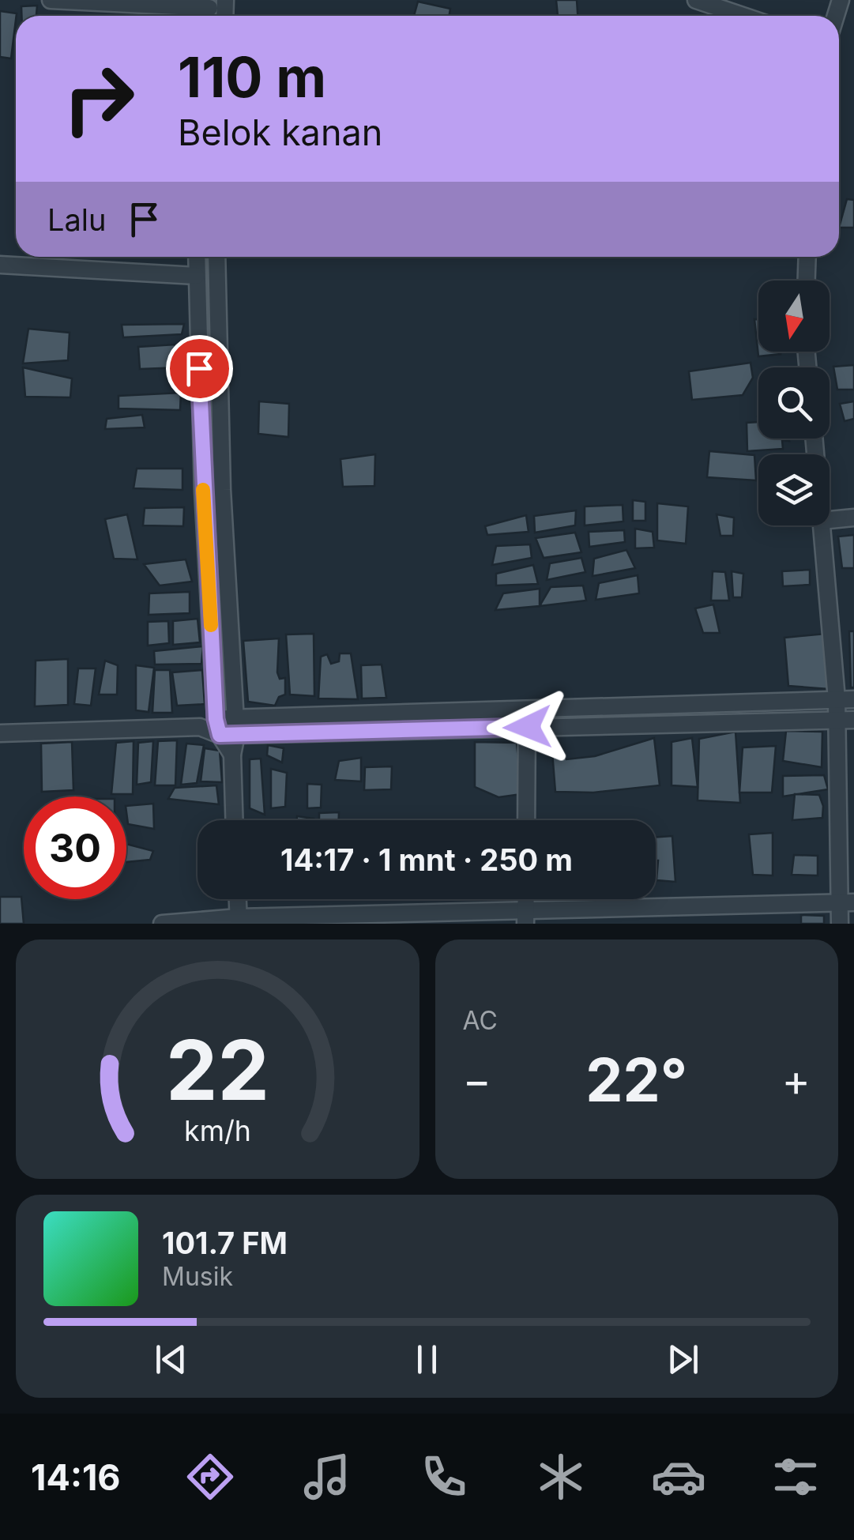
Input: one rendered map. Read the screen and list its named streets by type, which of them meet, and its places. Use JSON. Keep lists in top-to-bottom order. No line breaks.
{"north":"bottom","page":{"turn":["110 m","Belok kanan"],"then":"Lalu","limit":"30","trip":"14:17 · 1 mnt · 250 m","tile":"AC","heat":["−","22°","+"],"song":["101.7 FM","Musik"],"tabs":"14:16","gauge":["22","km/h"]}}
